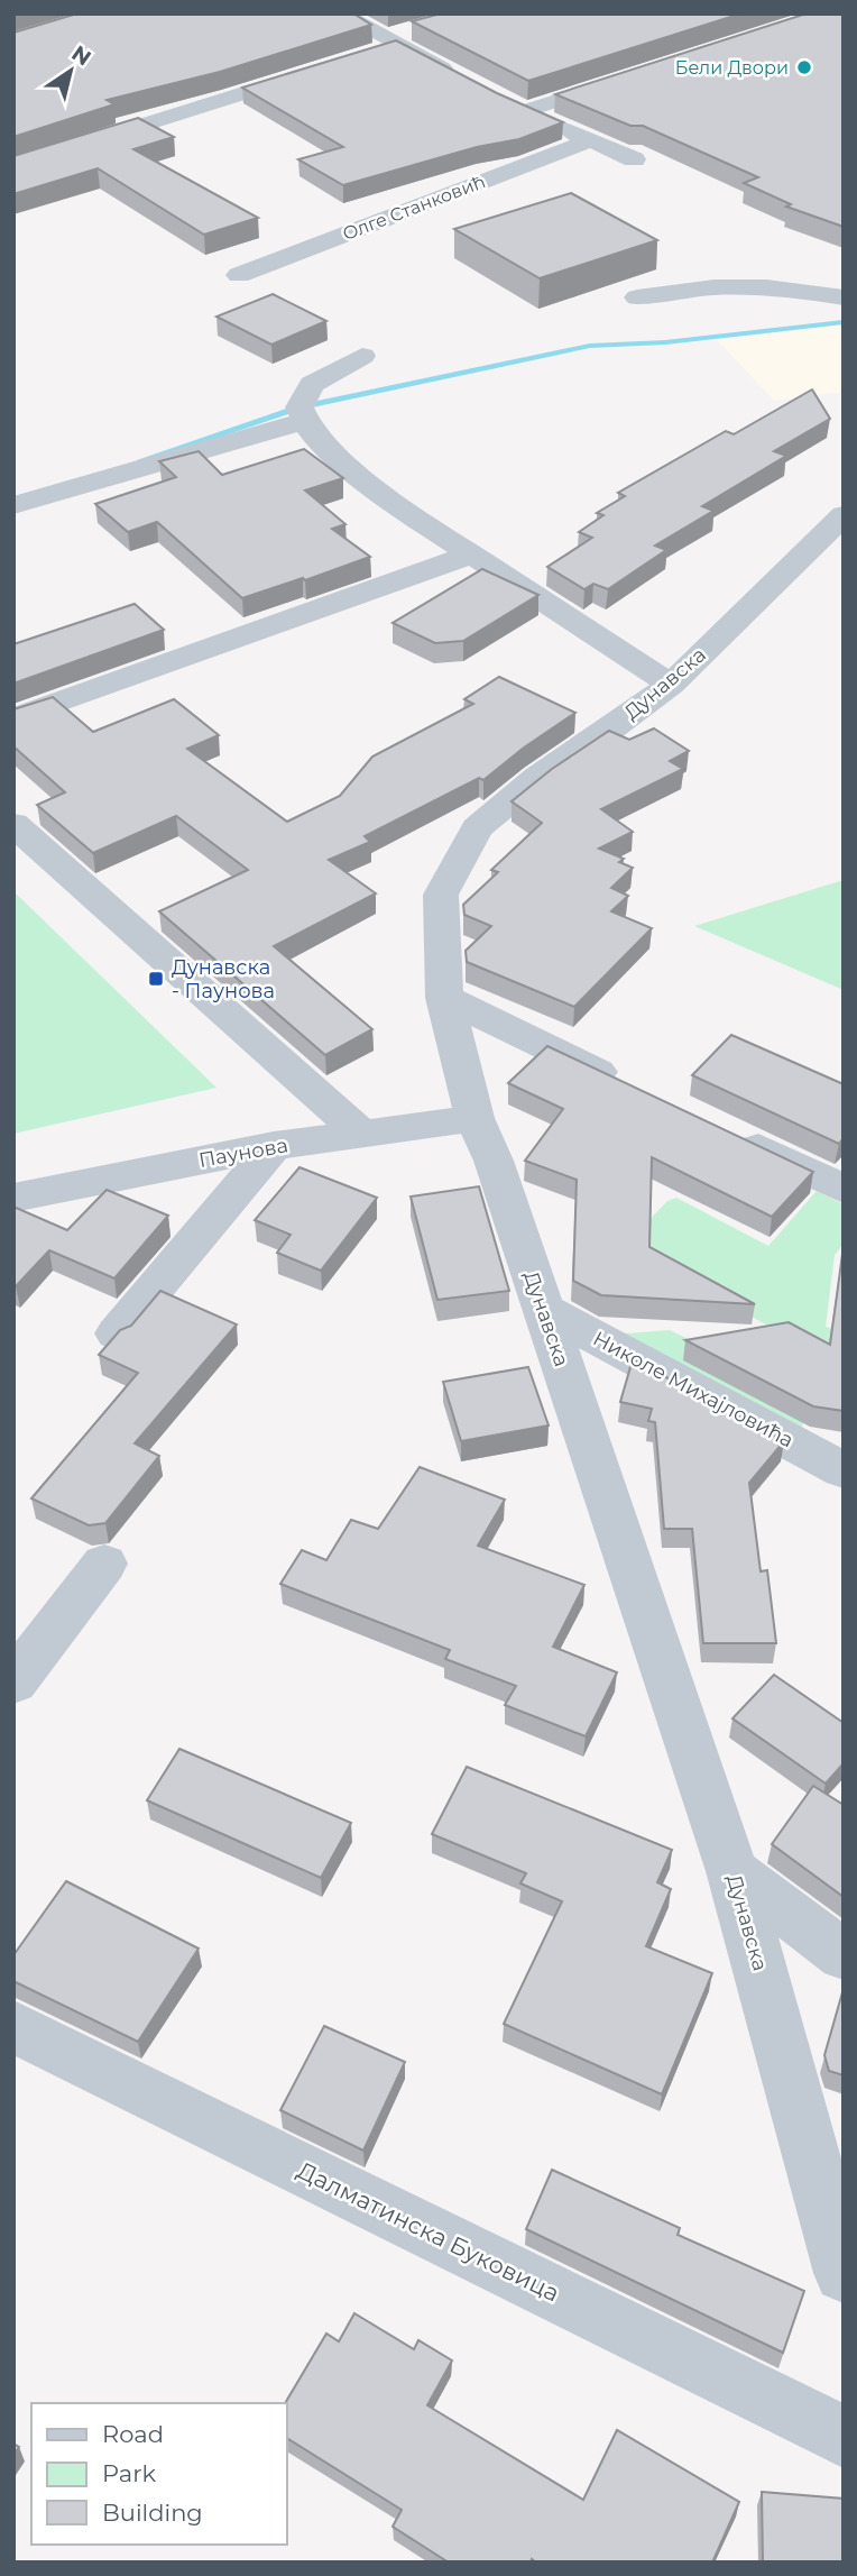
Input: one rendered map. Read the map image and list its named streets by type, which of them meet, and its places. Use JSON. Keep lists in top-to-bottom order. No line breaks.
{"streets":{"street":["Олге Станковић","Дунавска","Паунова","Николе Михајловића","Далматинска Буковица"]},"crossings":[["Дунавска","Паунова"],["Дунавска","Николе Михајловића"]],"places":{"other":["Бели Двори"],"transit":["Дунавска - Паунова"]},"legend":["Road","Park","Building"],"north":"top right"}
